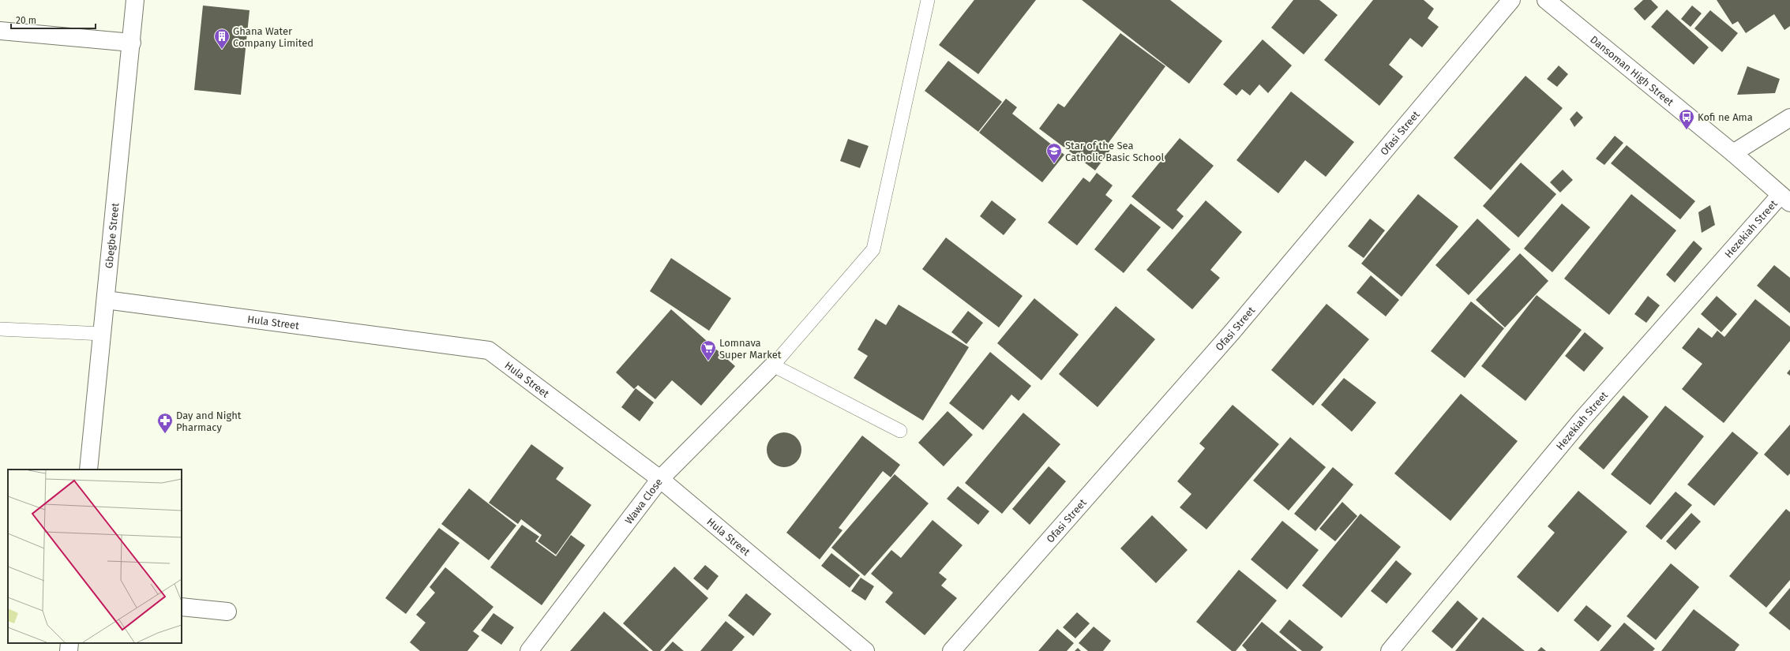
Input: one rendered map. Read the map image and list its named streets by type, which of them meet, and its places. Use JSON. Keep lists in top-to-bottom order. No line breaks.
{"streets":{"street":["Dansoman High Street","Ofasi Street","Hezekiah Street","Gbegbe Street","Hula Street","Wawa Close"]},"crossings":[["Dansoman High Street","Hezekiah Street"],["Gbegbe Street","Hula Street"],["Hula Street","Wawa Close"]],"places":{"building":["Ghana Water Company Limited"],"bus stop":["Kofi ne Ama"],"school or university":["Star of the Sea Catholic Basic School"],"supermarket":["Lomnava Super Market"],"pharmacy":["Day and Night Pharmacy"]},"scale_bar":"20 m"}
